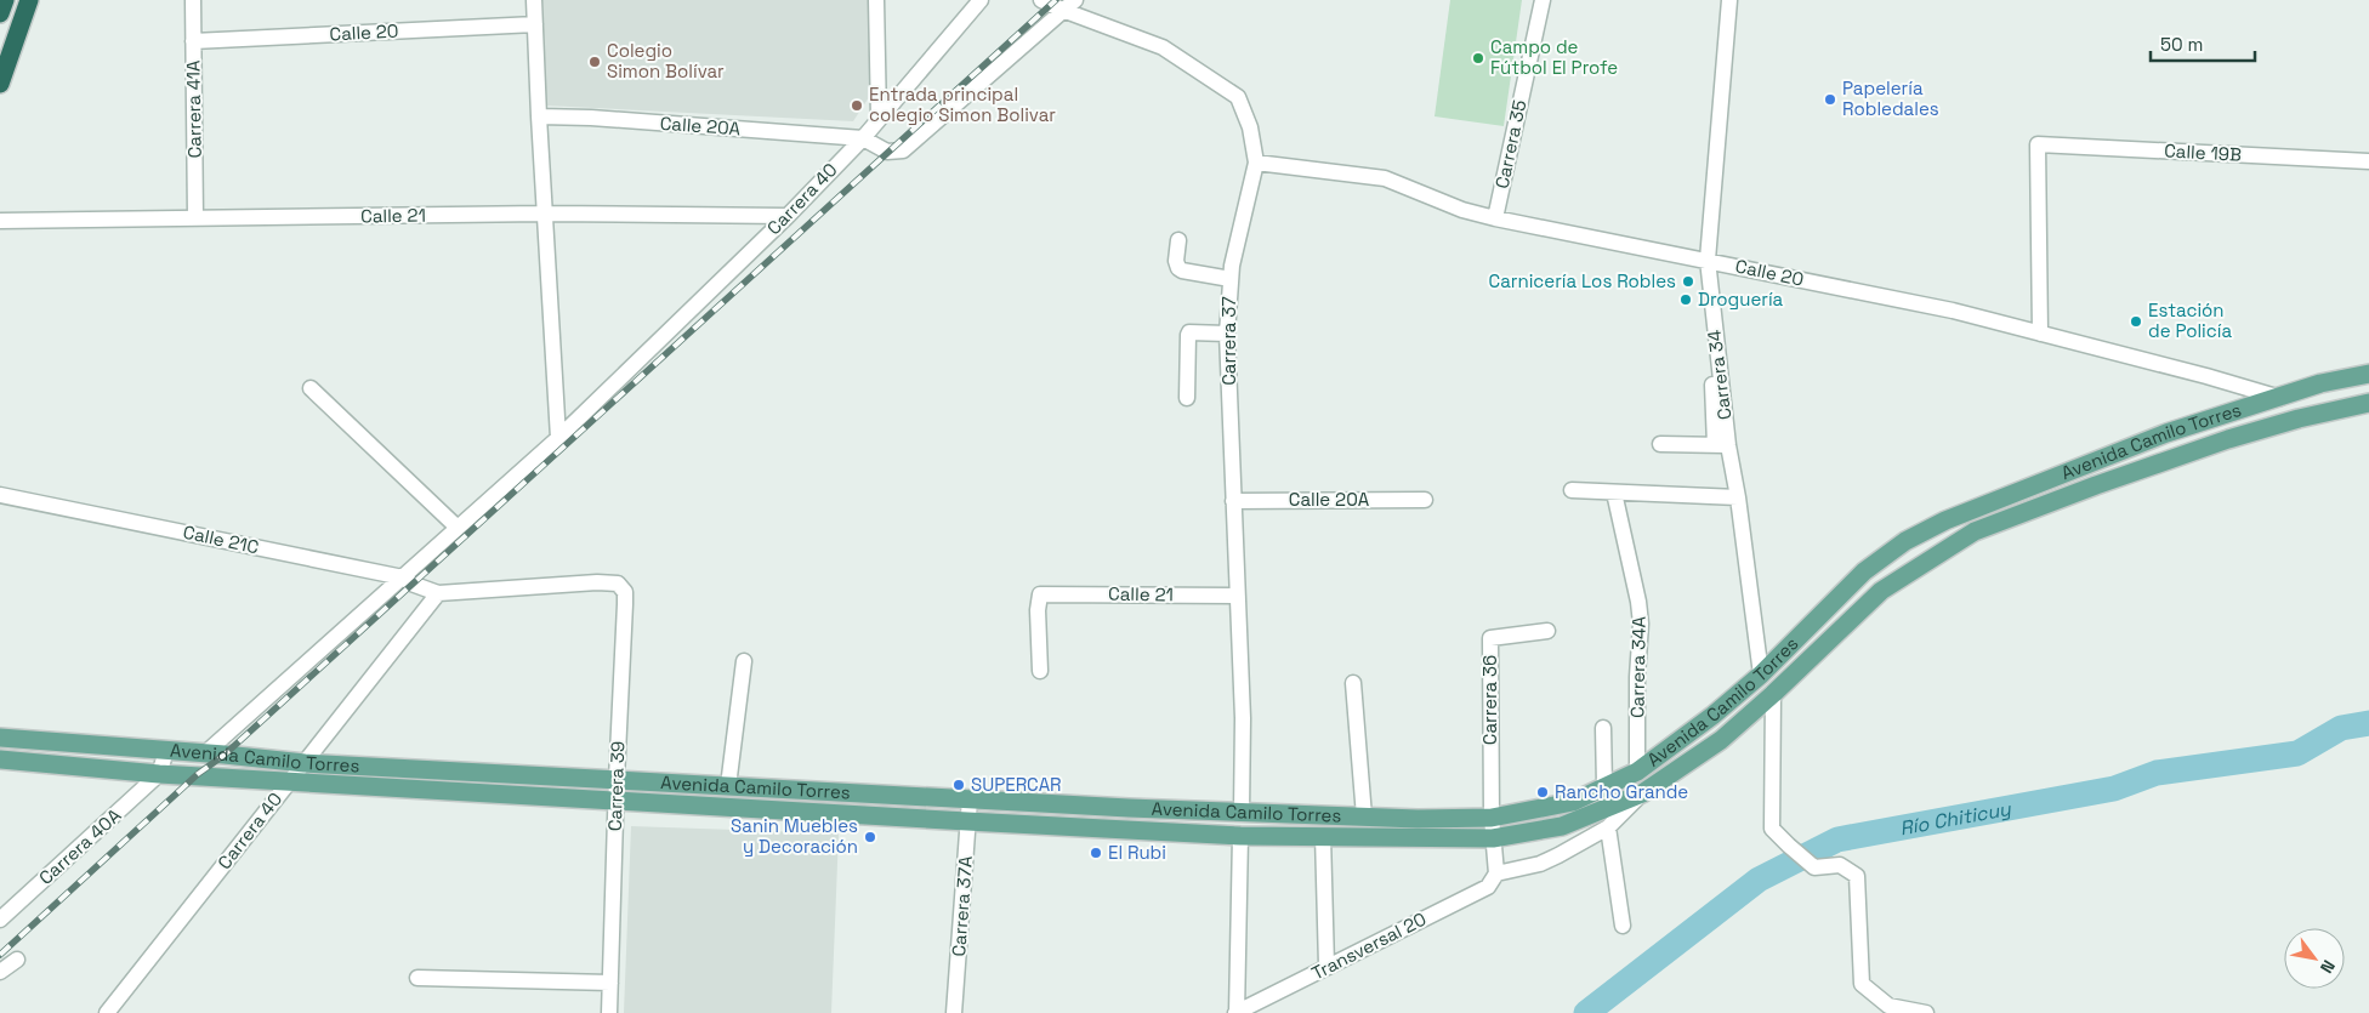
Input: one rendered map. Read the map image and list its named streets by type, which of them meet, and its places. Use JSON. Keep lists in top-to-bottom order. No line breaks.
{"streets":{"main road":["Avenida Camilo Torres"],"street":["Calle 20","Carrera 41A","Calle 20A","Carrera 35","Calle 19B","Carrera 40","Calle 21","Carrera 37","Carrera 34","Calle 21C","Carrera 34A","Carrera 36","Carrera 39","Carrera 40A","Carrera 37A","Transversal 20"]},"crossings":[["Calle 20","Carrera 41A"],["Calle 20","Carrera 35"],["Calle 20","Calle 19B"],["Calle 20","Carrera 37"],["Calle 20","Carrera 34"],["Calle 20","Avenida Camilo Torres"],["Carrera 41A","Calle 21"],["Calle 20A","Carrera 40"],["Calle 20A","Carrera 37"],["Carrera 40","Calle 21"],["Carrera 40","Avenida Camilo Torres"],["Carrera 40","Calle 21C"],["Carrera 40","Carrera 39"],["Calle 21","Carrera 37"],["Carrera 37","Avenida Camilo Torres"],["Carrera 34","Avenida Camilo Torres"],["Avenida Camilo Torres","Carrera 34A"],["Avenida Camilo Torres","Carrera 36"],["Avenida Camilo Torres","Carrera 39"],["Avenida Camilo Torres","Carrera 40A"],["Avenida Camilo Torres","Carrera 37A"],["Avenida Camilo Torres","Transversal 20"],["Calle 21C","Carrera 39"]],"water":["Río Chiticuy"],"places":["Campo de Fútbol El Profe","Colegio Simon Bolívar","Papelería Robledales","Entrada principal colegio Simon Bolivar","Carnicería Los Robles","Droguería","Estación de Policía","SUPERCAR","Rancho Grande","Sanin Muebles y Decoración","El Rubi"],"scale_bar":"50 m","north":"bottom right"}
